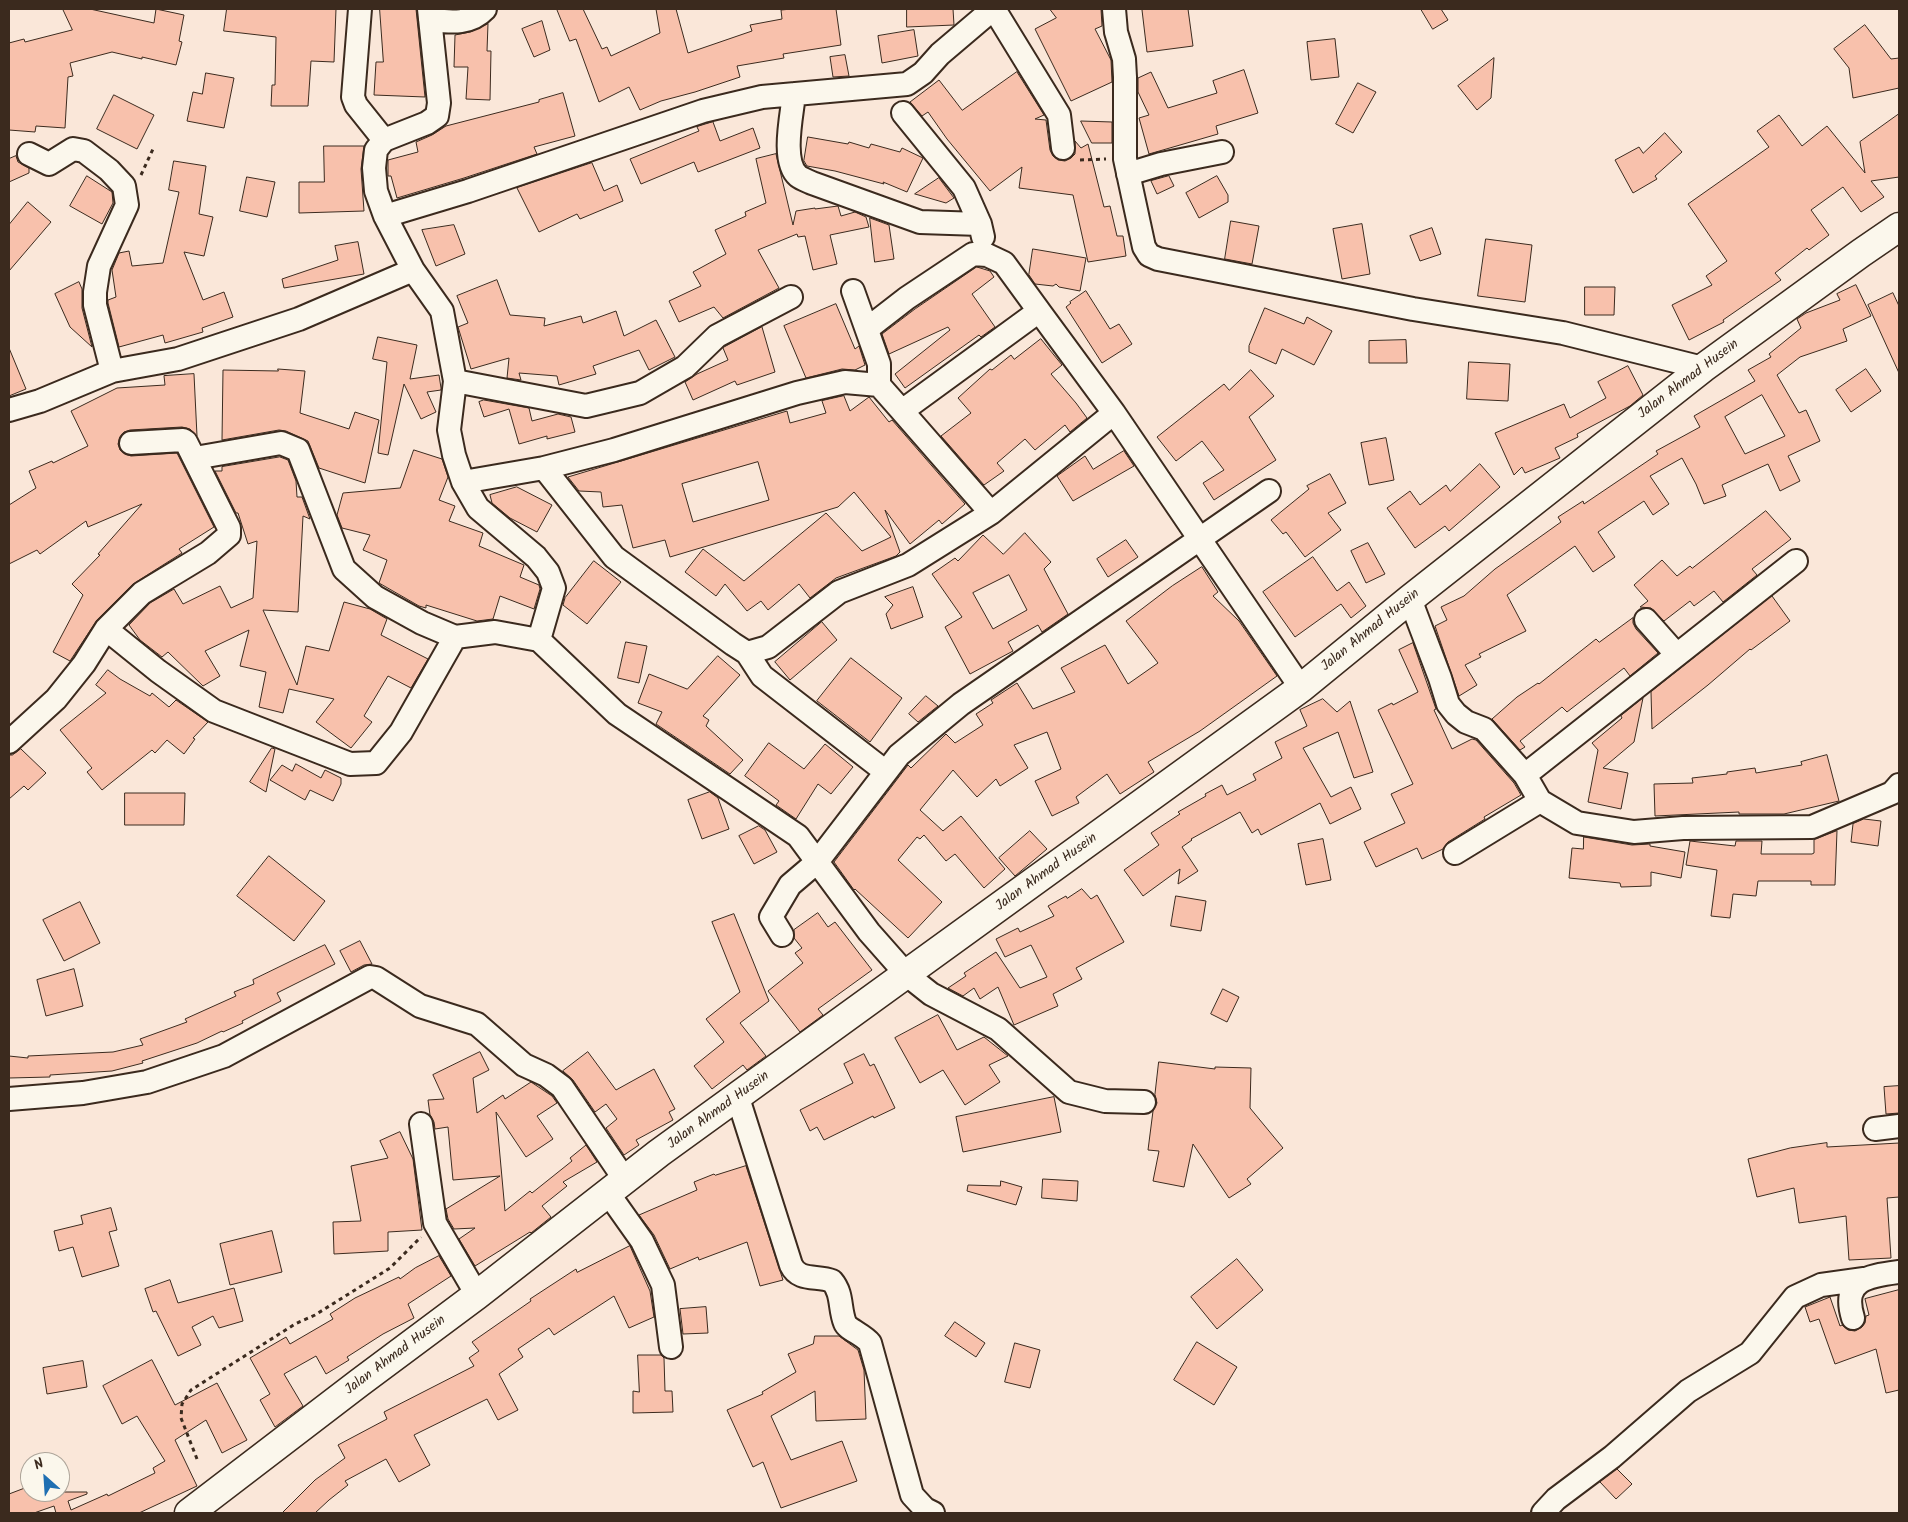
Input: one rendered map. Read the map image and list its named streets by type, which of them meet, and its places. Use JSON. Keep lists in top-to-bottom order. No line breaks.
{"streets":{"main road":["Jalan Ahmad Husein"]},"north":"top left"}
